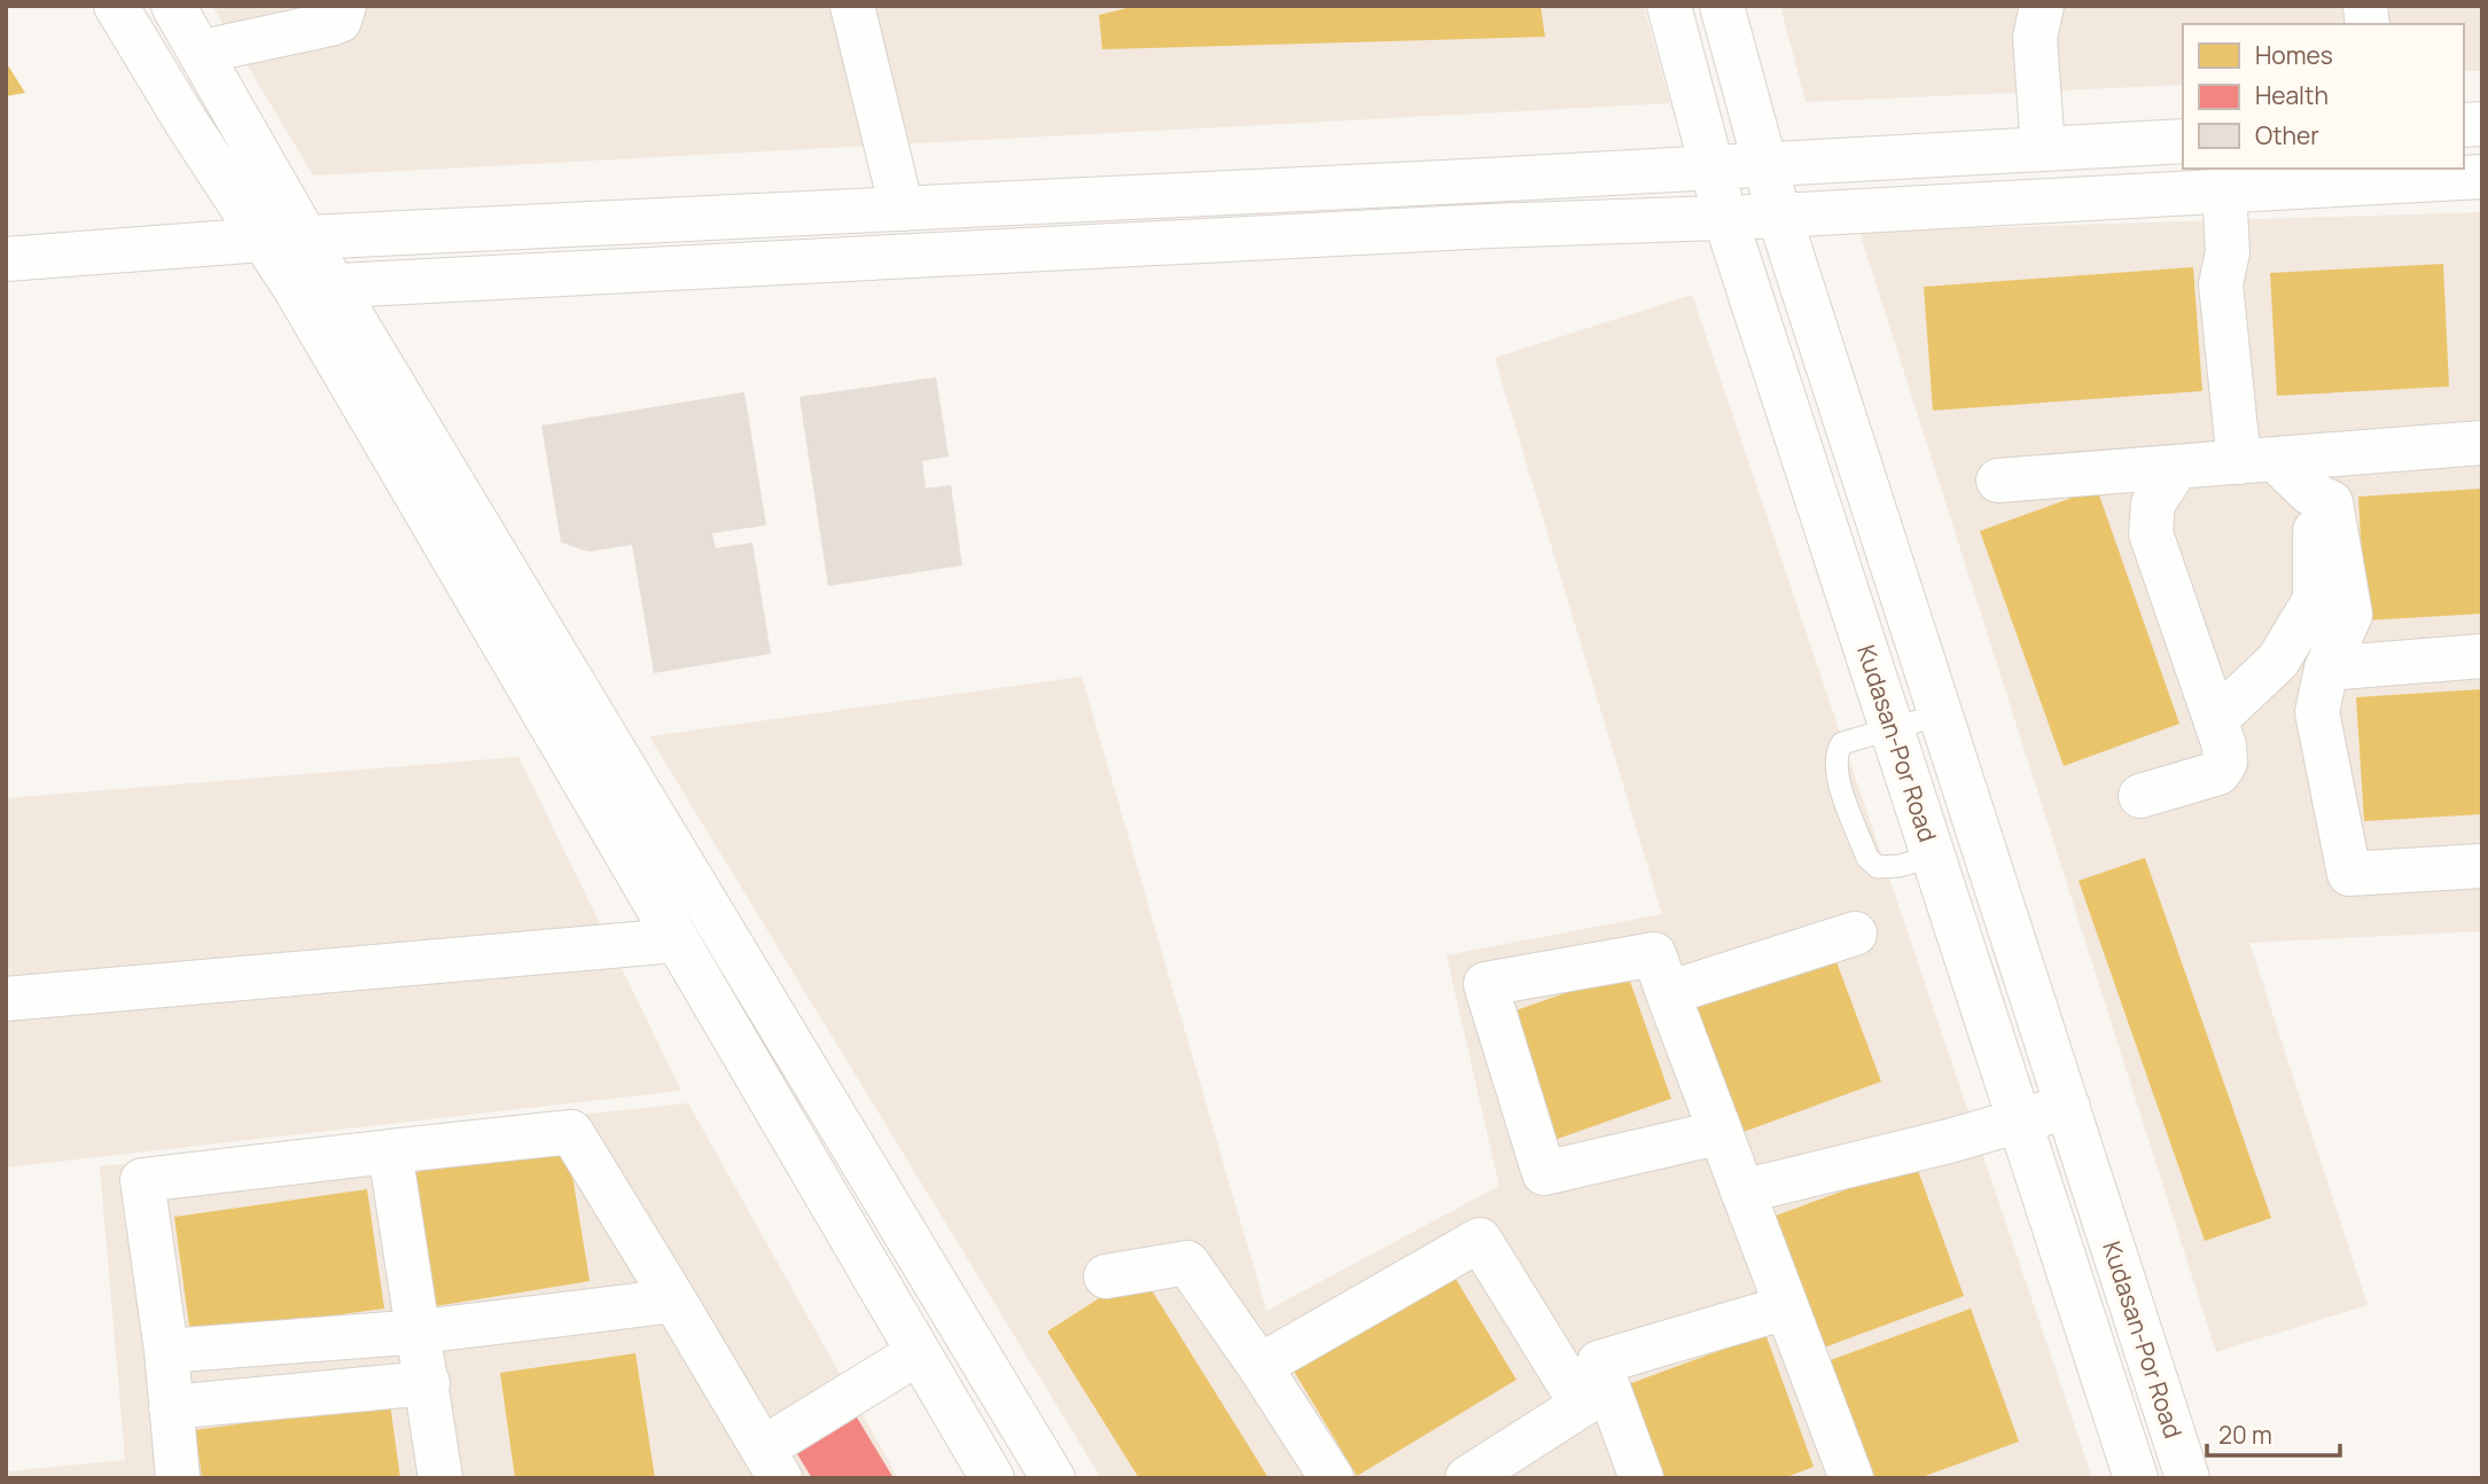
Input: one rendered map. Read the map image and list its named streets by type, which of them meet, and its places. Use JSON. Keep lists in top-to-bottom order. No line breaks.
{"streets":{"street":["Kudasan-Por Road"]},"legend":["Homes","Health","Other"],"scale_bar":"20 m"}
